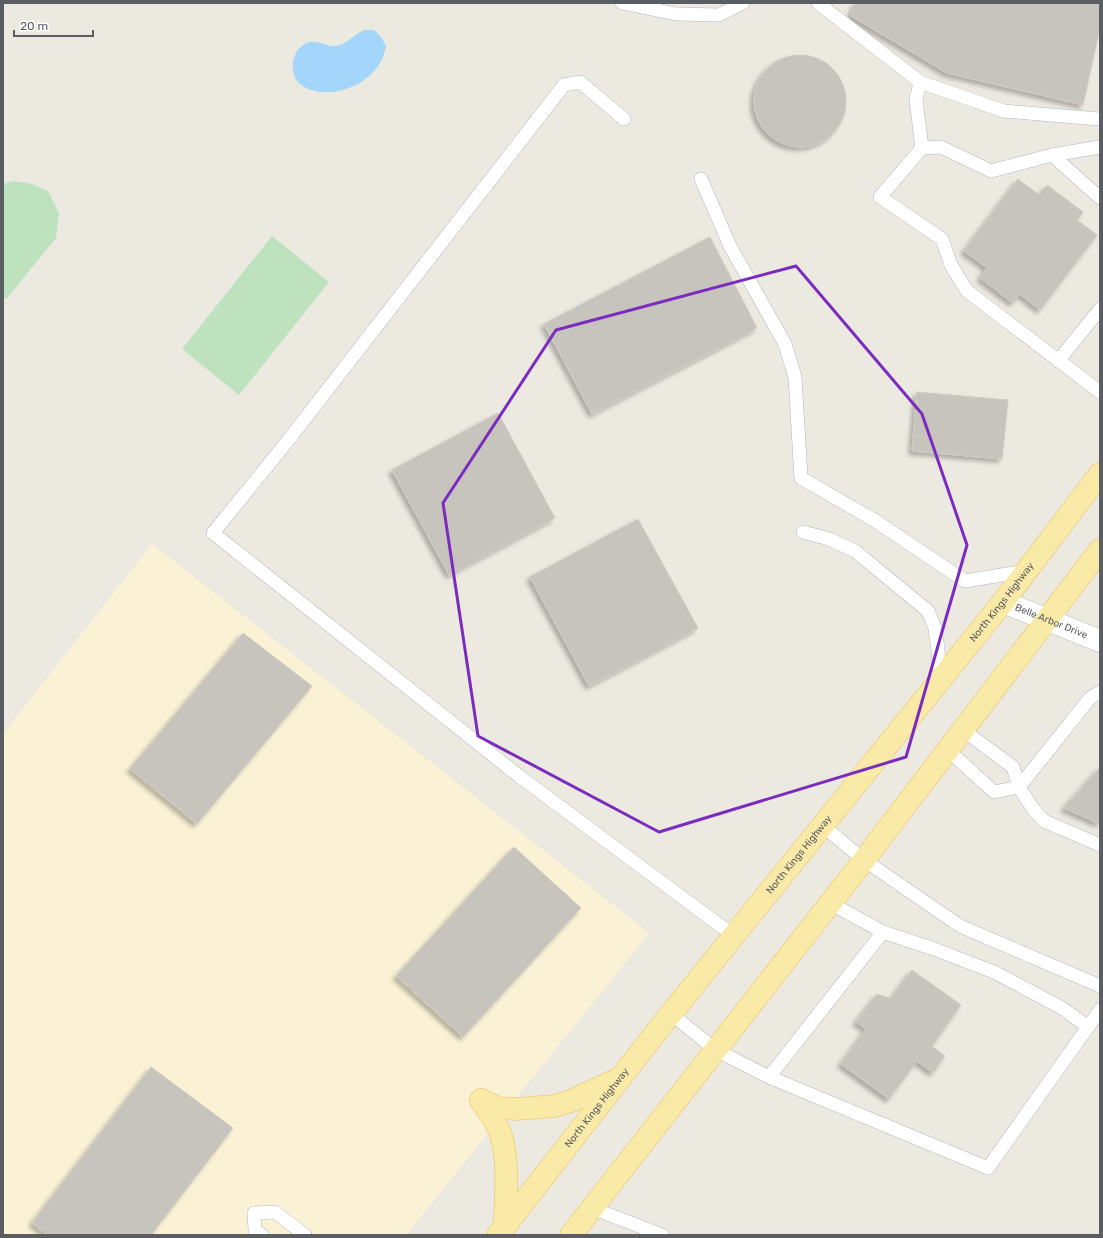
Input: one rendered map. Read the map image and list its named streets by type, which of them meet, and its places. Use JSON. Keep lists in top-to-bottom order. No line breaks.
{"streets":{"main road":["North Kings Highway"],"street":["Belle Arbor Drive"]},"crossings":[["North Kings Highway","Belle Arbor Drive"]],"scale_bar":"20 m"}
